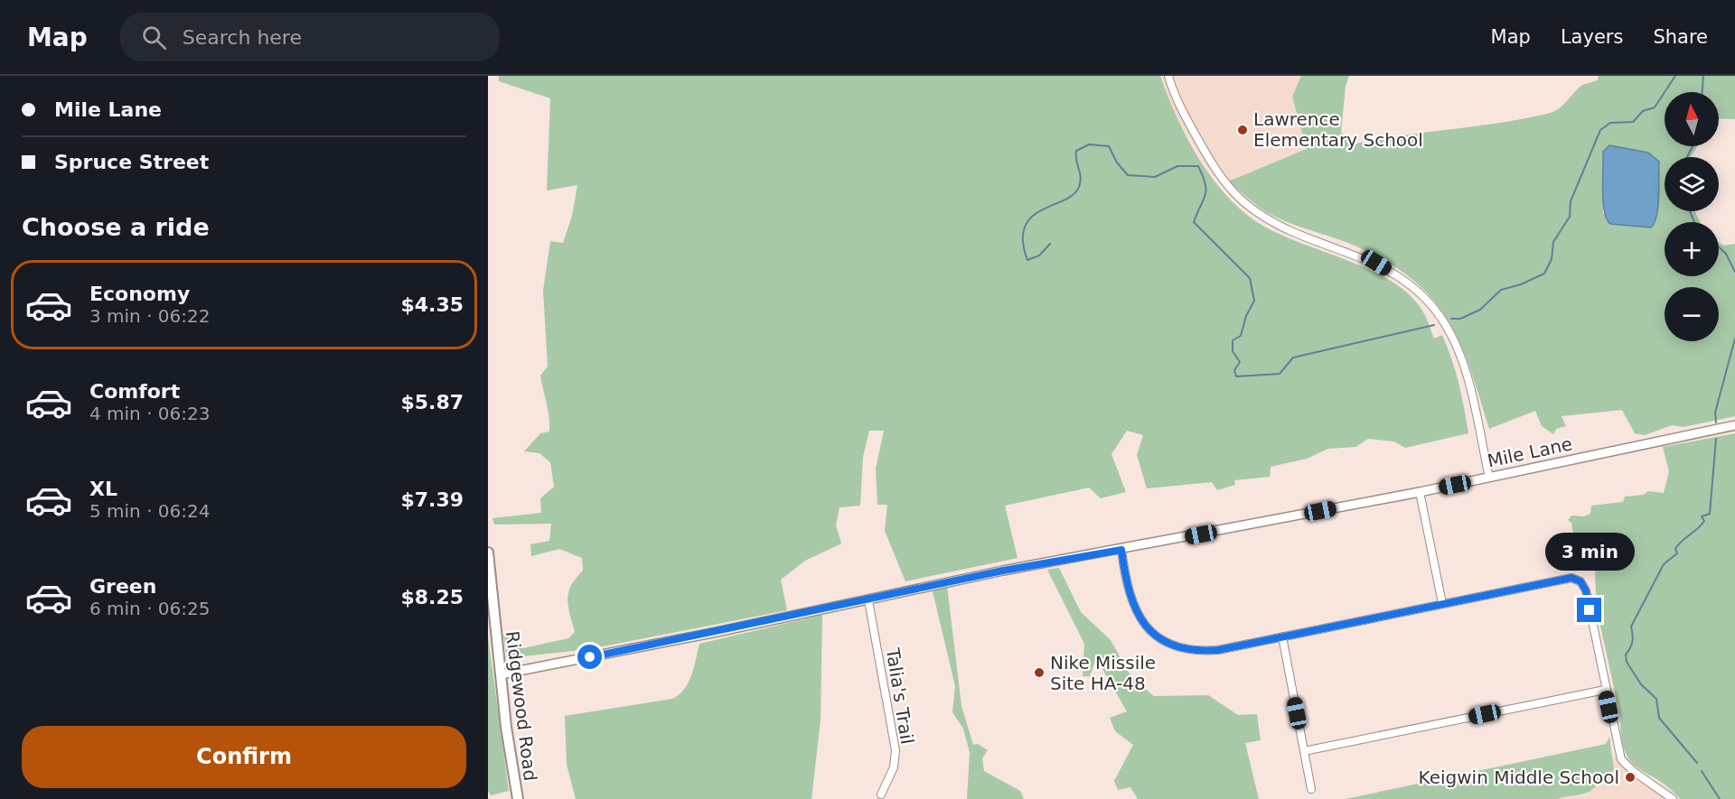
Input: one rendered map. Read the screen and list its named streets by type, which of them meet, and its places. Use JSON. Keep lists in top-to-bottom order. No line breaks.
{"streets":{"main road":["Ridgewood Road"],"street":["Mile Lane","Talia's Trail"]},"crossings":[["Mile Lane","Talia's Trail"],["Mile Lane","Ridgewood Road"]],"places":["Lawrence Elementary School","Nike Missile Site HA-48","Keigwin Middle School"],"north":"top","page":{"header":"Map","search":"Search here","nav":["Map","Layers","Share"],"banner":["Mile Lane","Spruce Street"],"map_buttons":["+","−"],"heading":"Choose a ride","list":[{"name":"Economy","note":"3 min · 06:22","value":"$4.35"},{"name":"Comfort","note":"4 min · 06:23","value":"$5.87"},{"name":"XL","note":"5 min · 06:24","value":"$7.39"},{"name":"Green","note":"6 min · 06:25","value":"$8.25"}],"bubble":"3 min","buttons":"Confirm"}}
